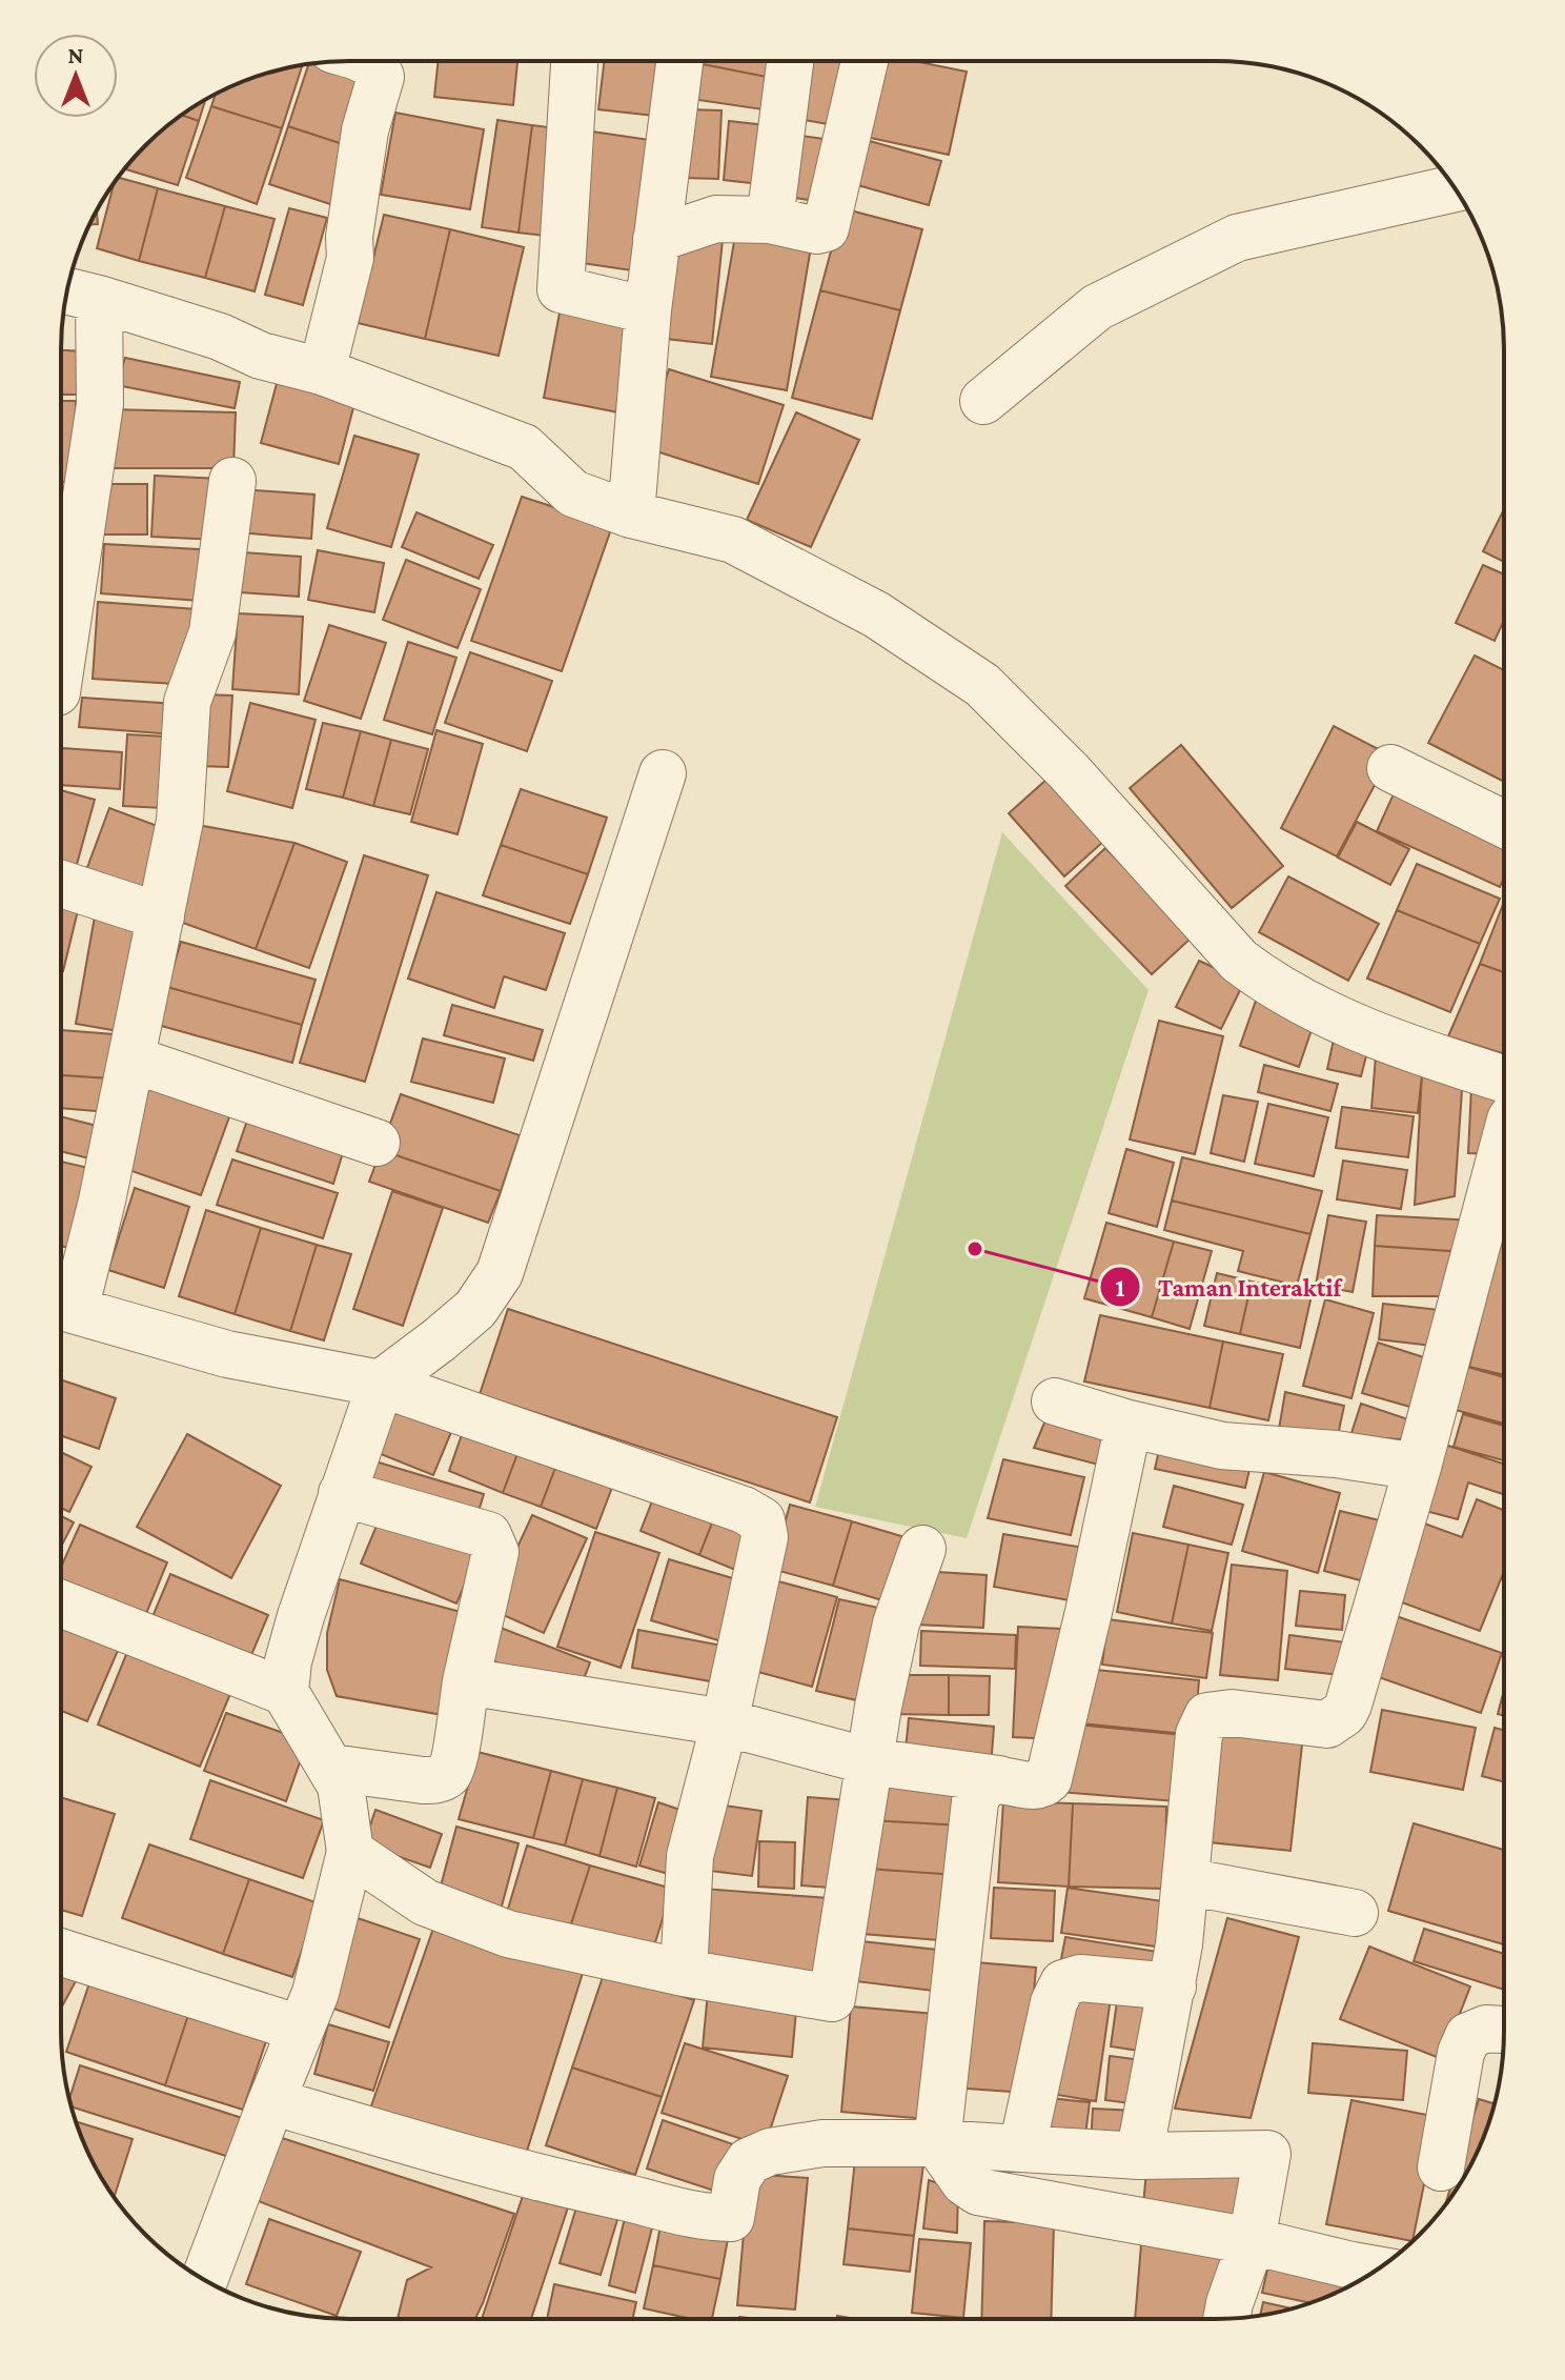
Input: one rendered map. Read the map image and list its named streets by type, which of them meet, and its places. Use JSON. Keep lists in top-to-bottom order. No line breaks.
{"places":["Taman Interaktif"],"north":"top"}
